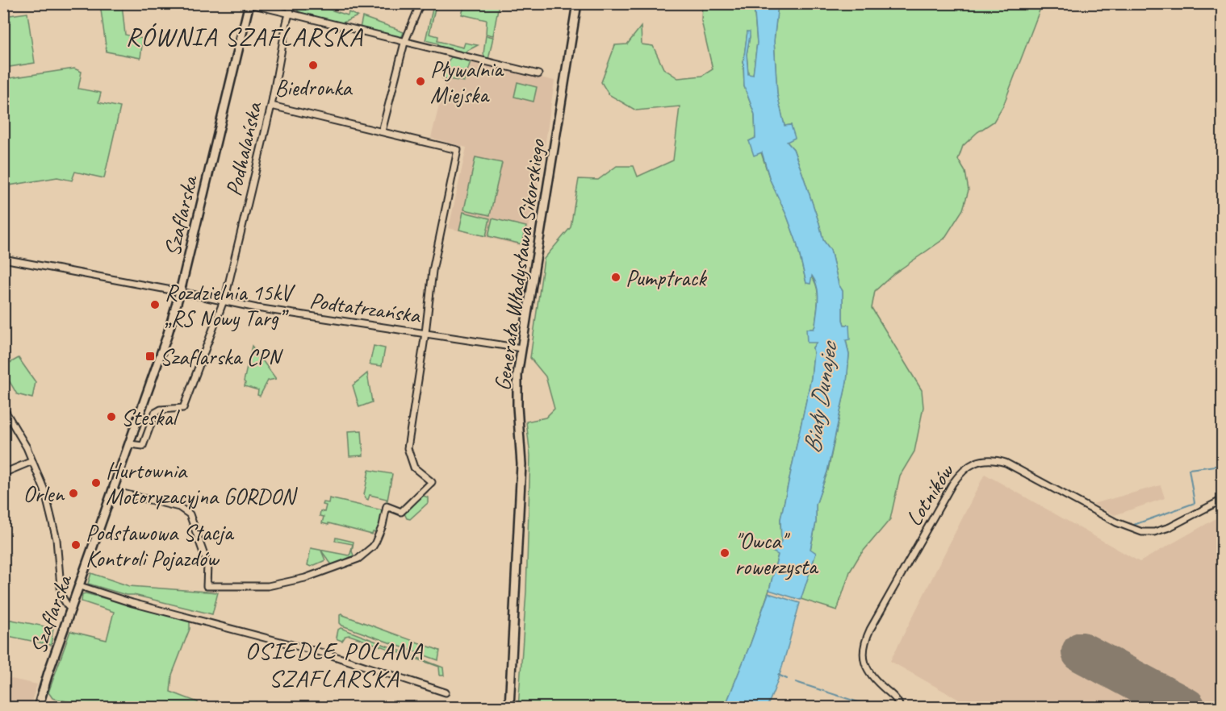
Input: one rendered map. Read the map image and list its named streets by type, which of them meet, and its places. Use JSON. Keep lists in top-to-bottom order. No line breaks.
{"streets":{"street":["Podhalańska","Szaflarska","Generała Władysława Sikorskiego","Podtatrzańska","Lotników"]},"crossings":[["Podhalańska","Szaflarska"],["Podhalańska","Podtatrzańska"],["Szaflarska","Podtatrzańska"],["Generała Władysława Sikorskiego","Podtatrzańska"]],"districts":["RÓWNIA SZAFLARSKA","OSIEDLE POLANA SZAFLARSKA"],"water":["Biały Dunajec"],"places":{"other":["Biedronka","Pływalnia Miejska","Pumptrack","Rozdzielnia 15kV „RS Nowy Targ”","Steskal","Hurtownia Motoryzacyjna GORDON","Orlen","Podstawowa Stacja Kontroli Pojazdów","\"Owca\" rowerzysta"],"transit":["Szaflarska CPN"]}}
